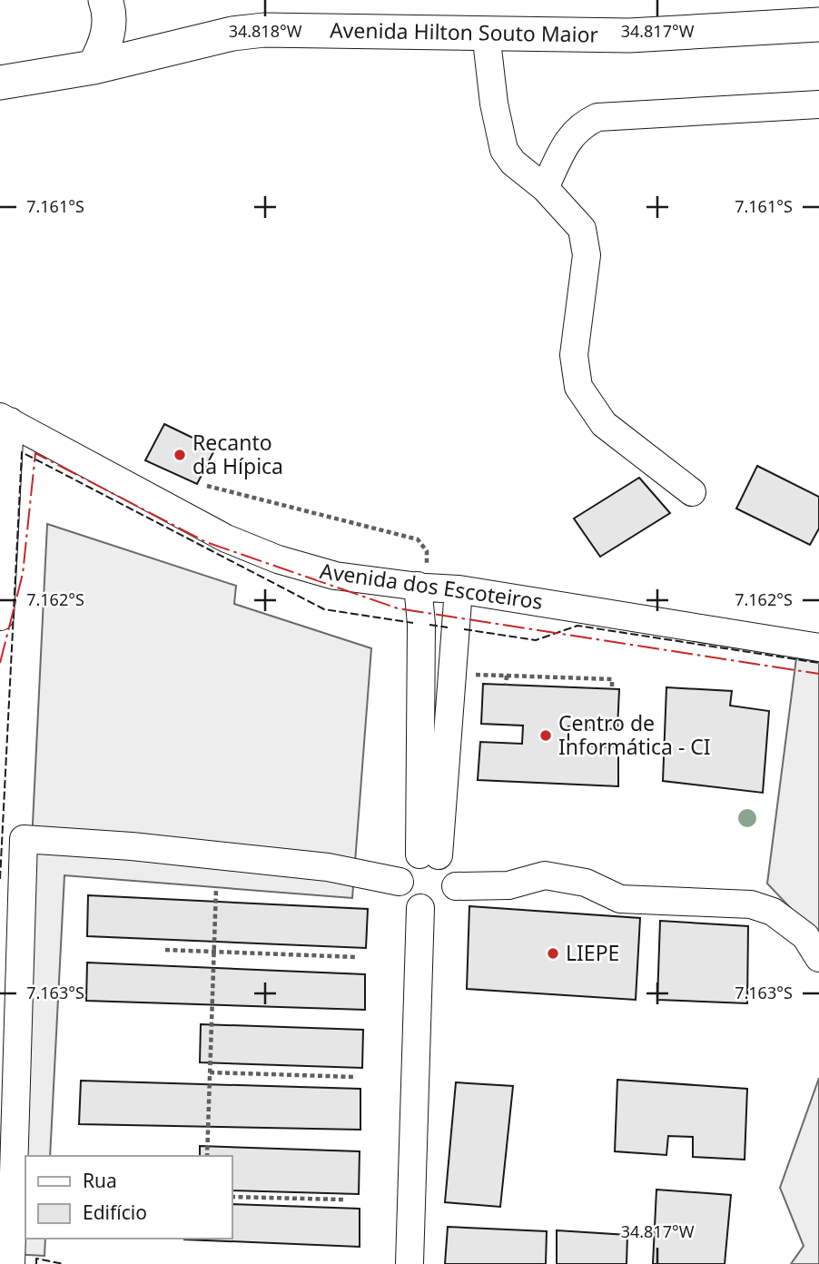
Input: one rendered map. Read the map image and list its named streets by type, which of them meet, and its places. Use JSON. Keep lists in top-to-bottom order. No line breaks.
{"streets":{"main road":["Avenida Hilton Souto Maior"],"street":["Avenida dos Escoteiros"]},"places":["Recanto da Hípica","Centro de Informática - CI","LIEPE"],"legend":["Rua","Edifício"],"coordinates":["34.818°W","34.817°W","7.161°S","7.162°S","7.163°S"]}
